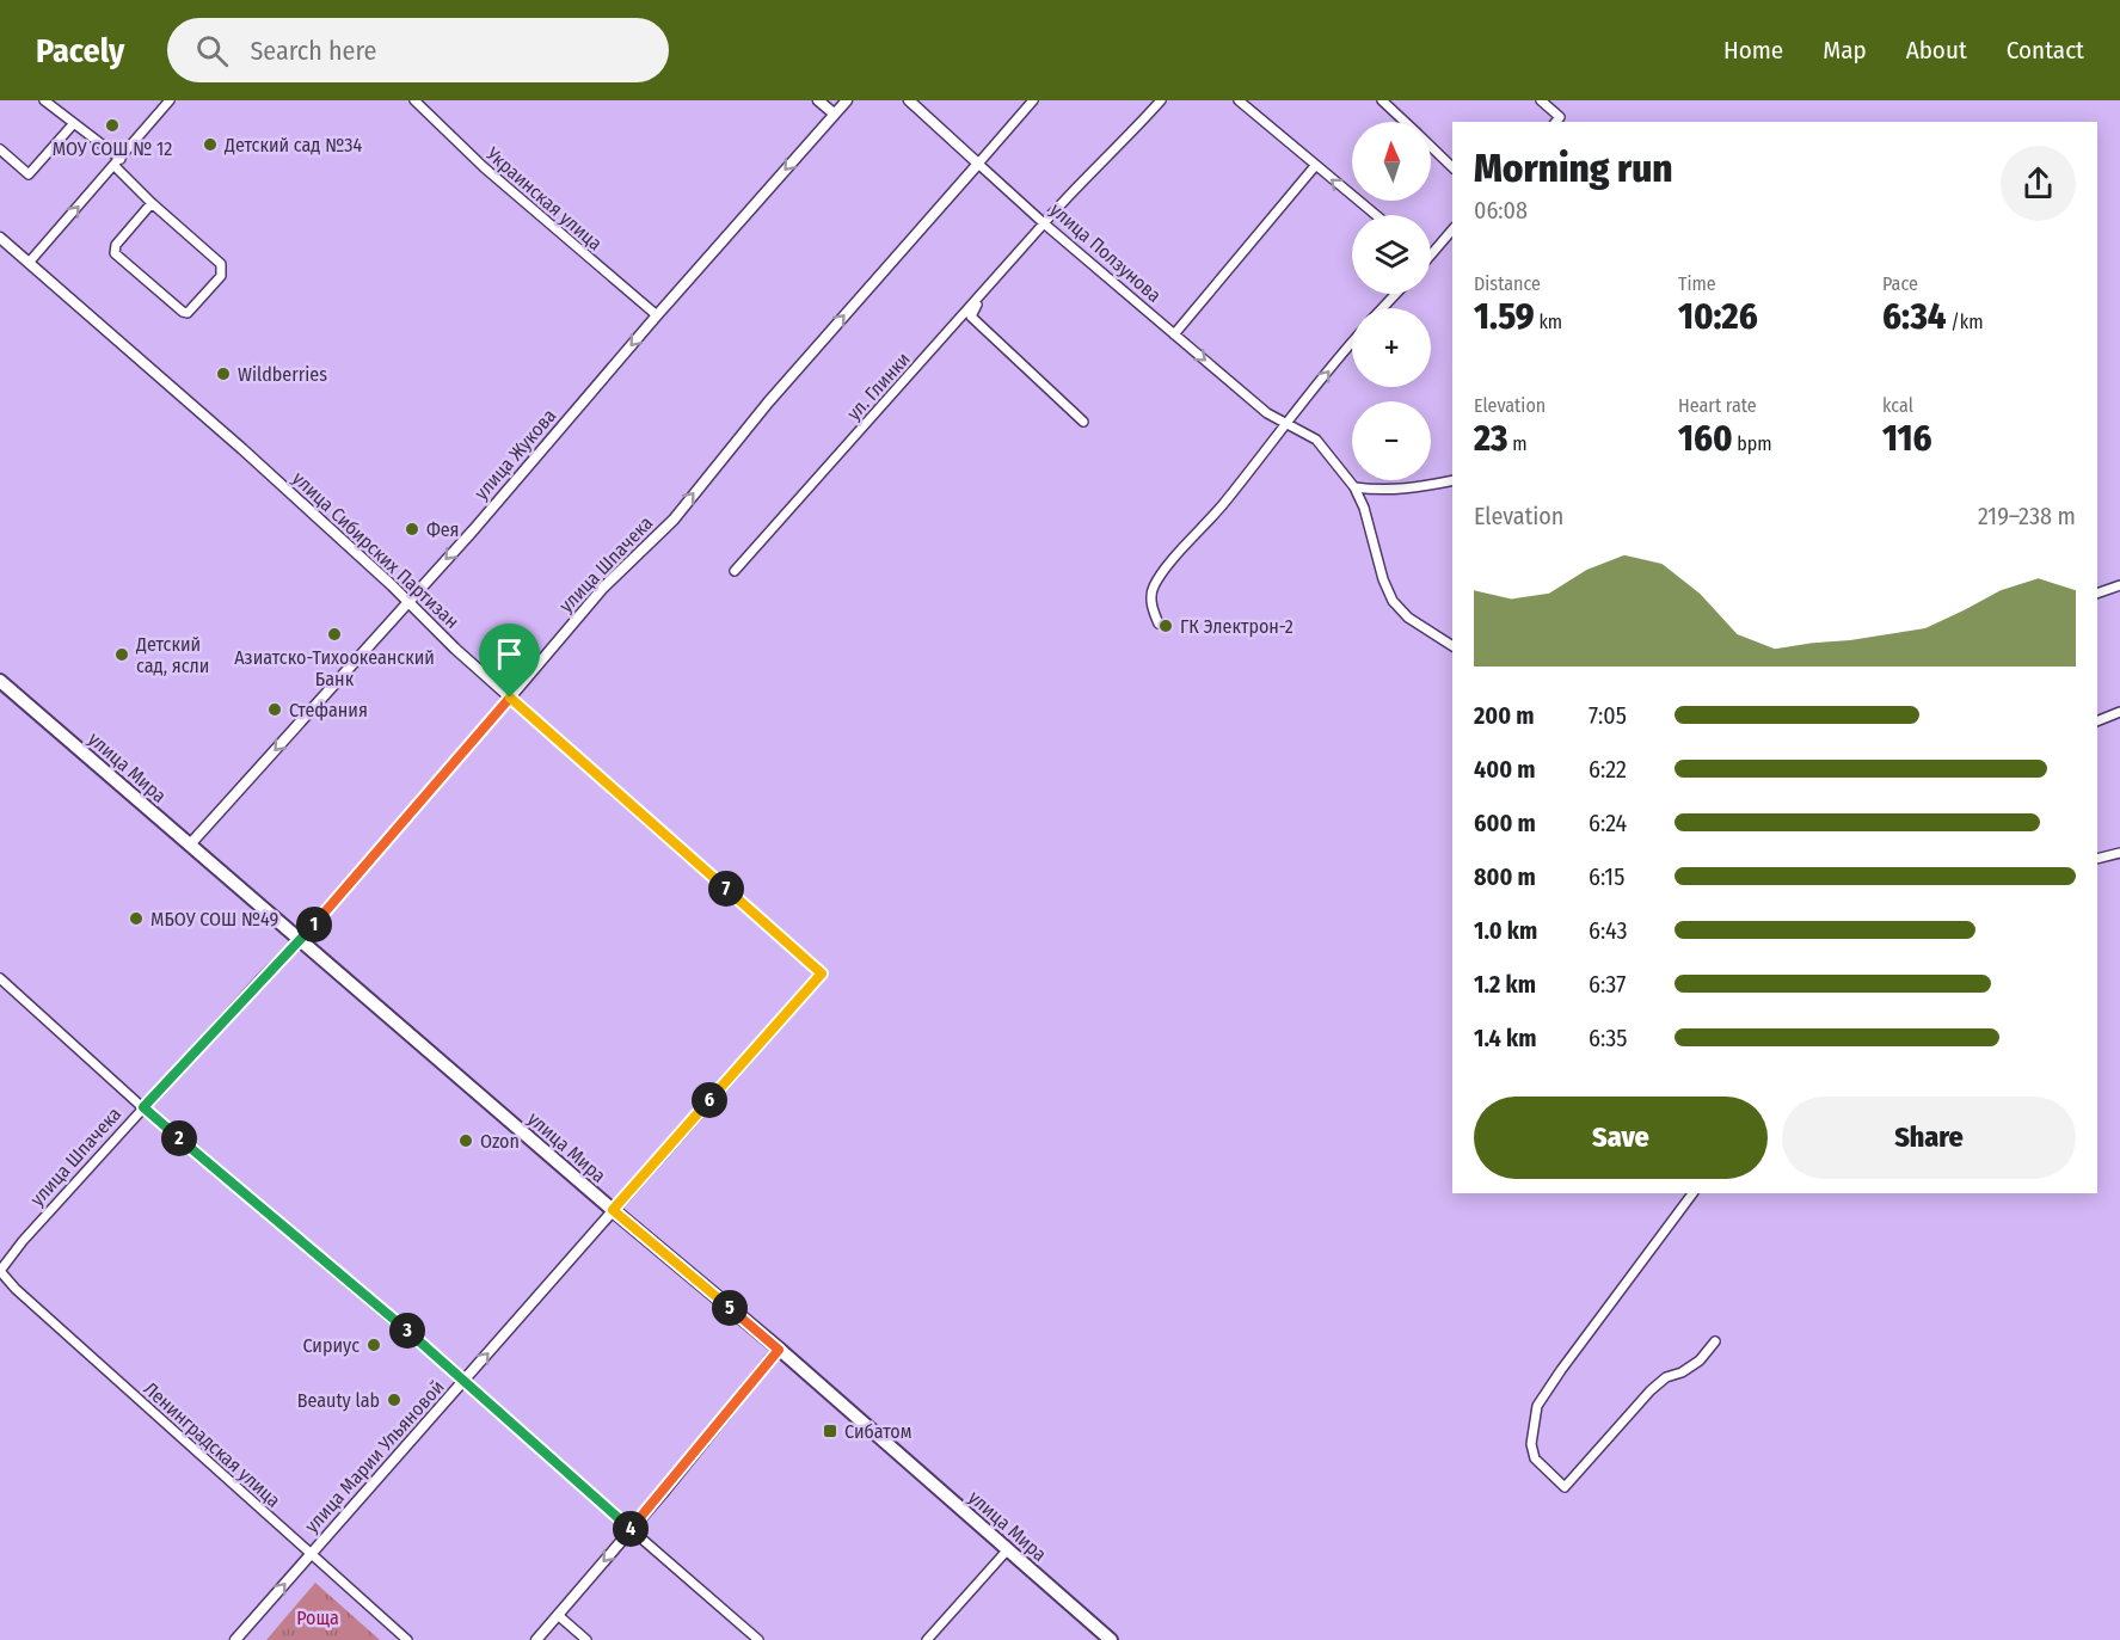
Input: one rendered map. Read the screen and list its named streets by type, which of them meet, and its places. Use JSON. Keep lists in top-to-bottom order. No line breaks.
{"streets":{"main road":["улица Мира"],"street":["Украинская улица","улица Ползунова","ул. Глинки","улица Жукова","улица Сибирских Партизан","улица Шпачека","Ленинградская улица","улица Марии Ульяновой"]},"crossings":[["Украинская улица","улица Жукова"],["улица Ползунова","ул. Глинки"],["улица Ползунова","улица Шпачека"],["улица Жукова","улица Сибирских Партизан"],["улица Жукова","улица Мира"],["улица Сибирских Партизан","улица Шпачека"],["улица Сибирских Партизан","улица Марии Ульяновой"],["улица Шпачека","улица Мира"],["улица Шпачека","Ленинградская улица"],["улица Мира","улица Марии Ульяновой"],["Ленинградская улица","улица Марии Ульяновой"]],"one_way":["улица Жукова","улица Шпачека","улица Марии Ульяновой"],"parks":["Роща"],"places":{"other":["МОУ СОШ № 12","Детский сад №34","Wildberries","Фея","ГК Электрон-2","Азиатско-Тихоокеанский Банк","Детский сад, ясли","Стефания","МБОУ СОШ №49","Ozon","Сириус","Beauty lab"],"transit":["Сибатом"]},"north":"top","page":{"header":"Pacely","search":"Search here","nav":["Home","Map","About","Contact"],"map_buttons":["+","−"],"heading":["Morning run","06:08"],"stats":[["Distance","1.59 km"],["Time","10:26"],["Pace","6:34 /km"],["Elevation","23 m"],["Heart rate","160 bpm"],["kcal","116"]],"chart":["Elevation","219–238 m"],"list":[{"name":"200 m","note":"7:05"},{"name":"400 m","note":"6:22"},{"name":"600 m","note":"6:24"},{"name":"800 m","note":"6:15"},{"name":"1.0 km","note":"6:43"},{"name":"1.2 km","note":"6:37"},{"name":"1.4 km","note":"6:35"}],"pins":["7","1","6","2","5","3","4"],"buttons":["Save","Share"]}}
